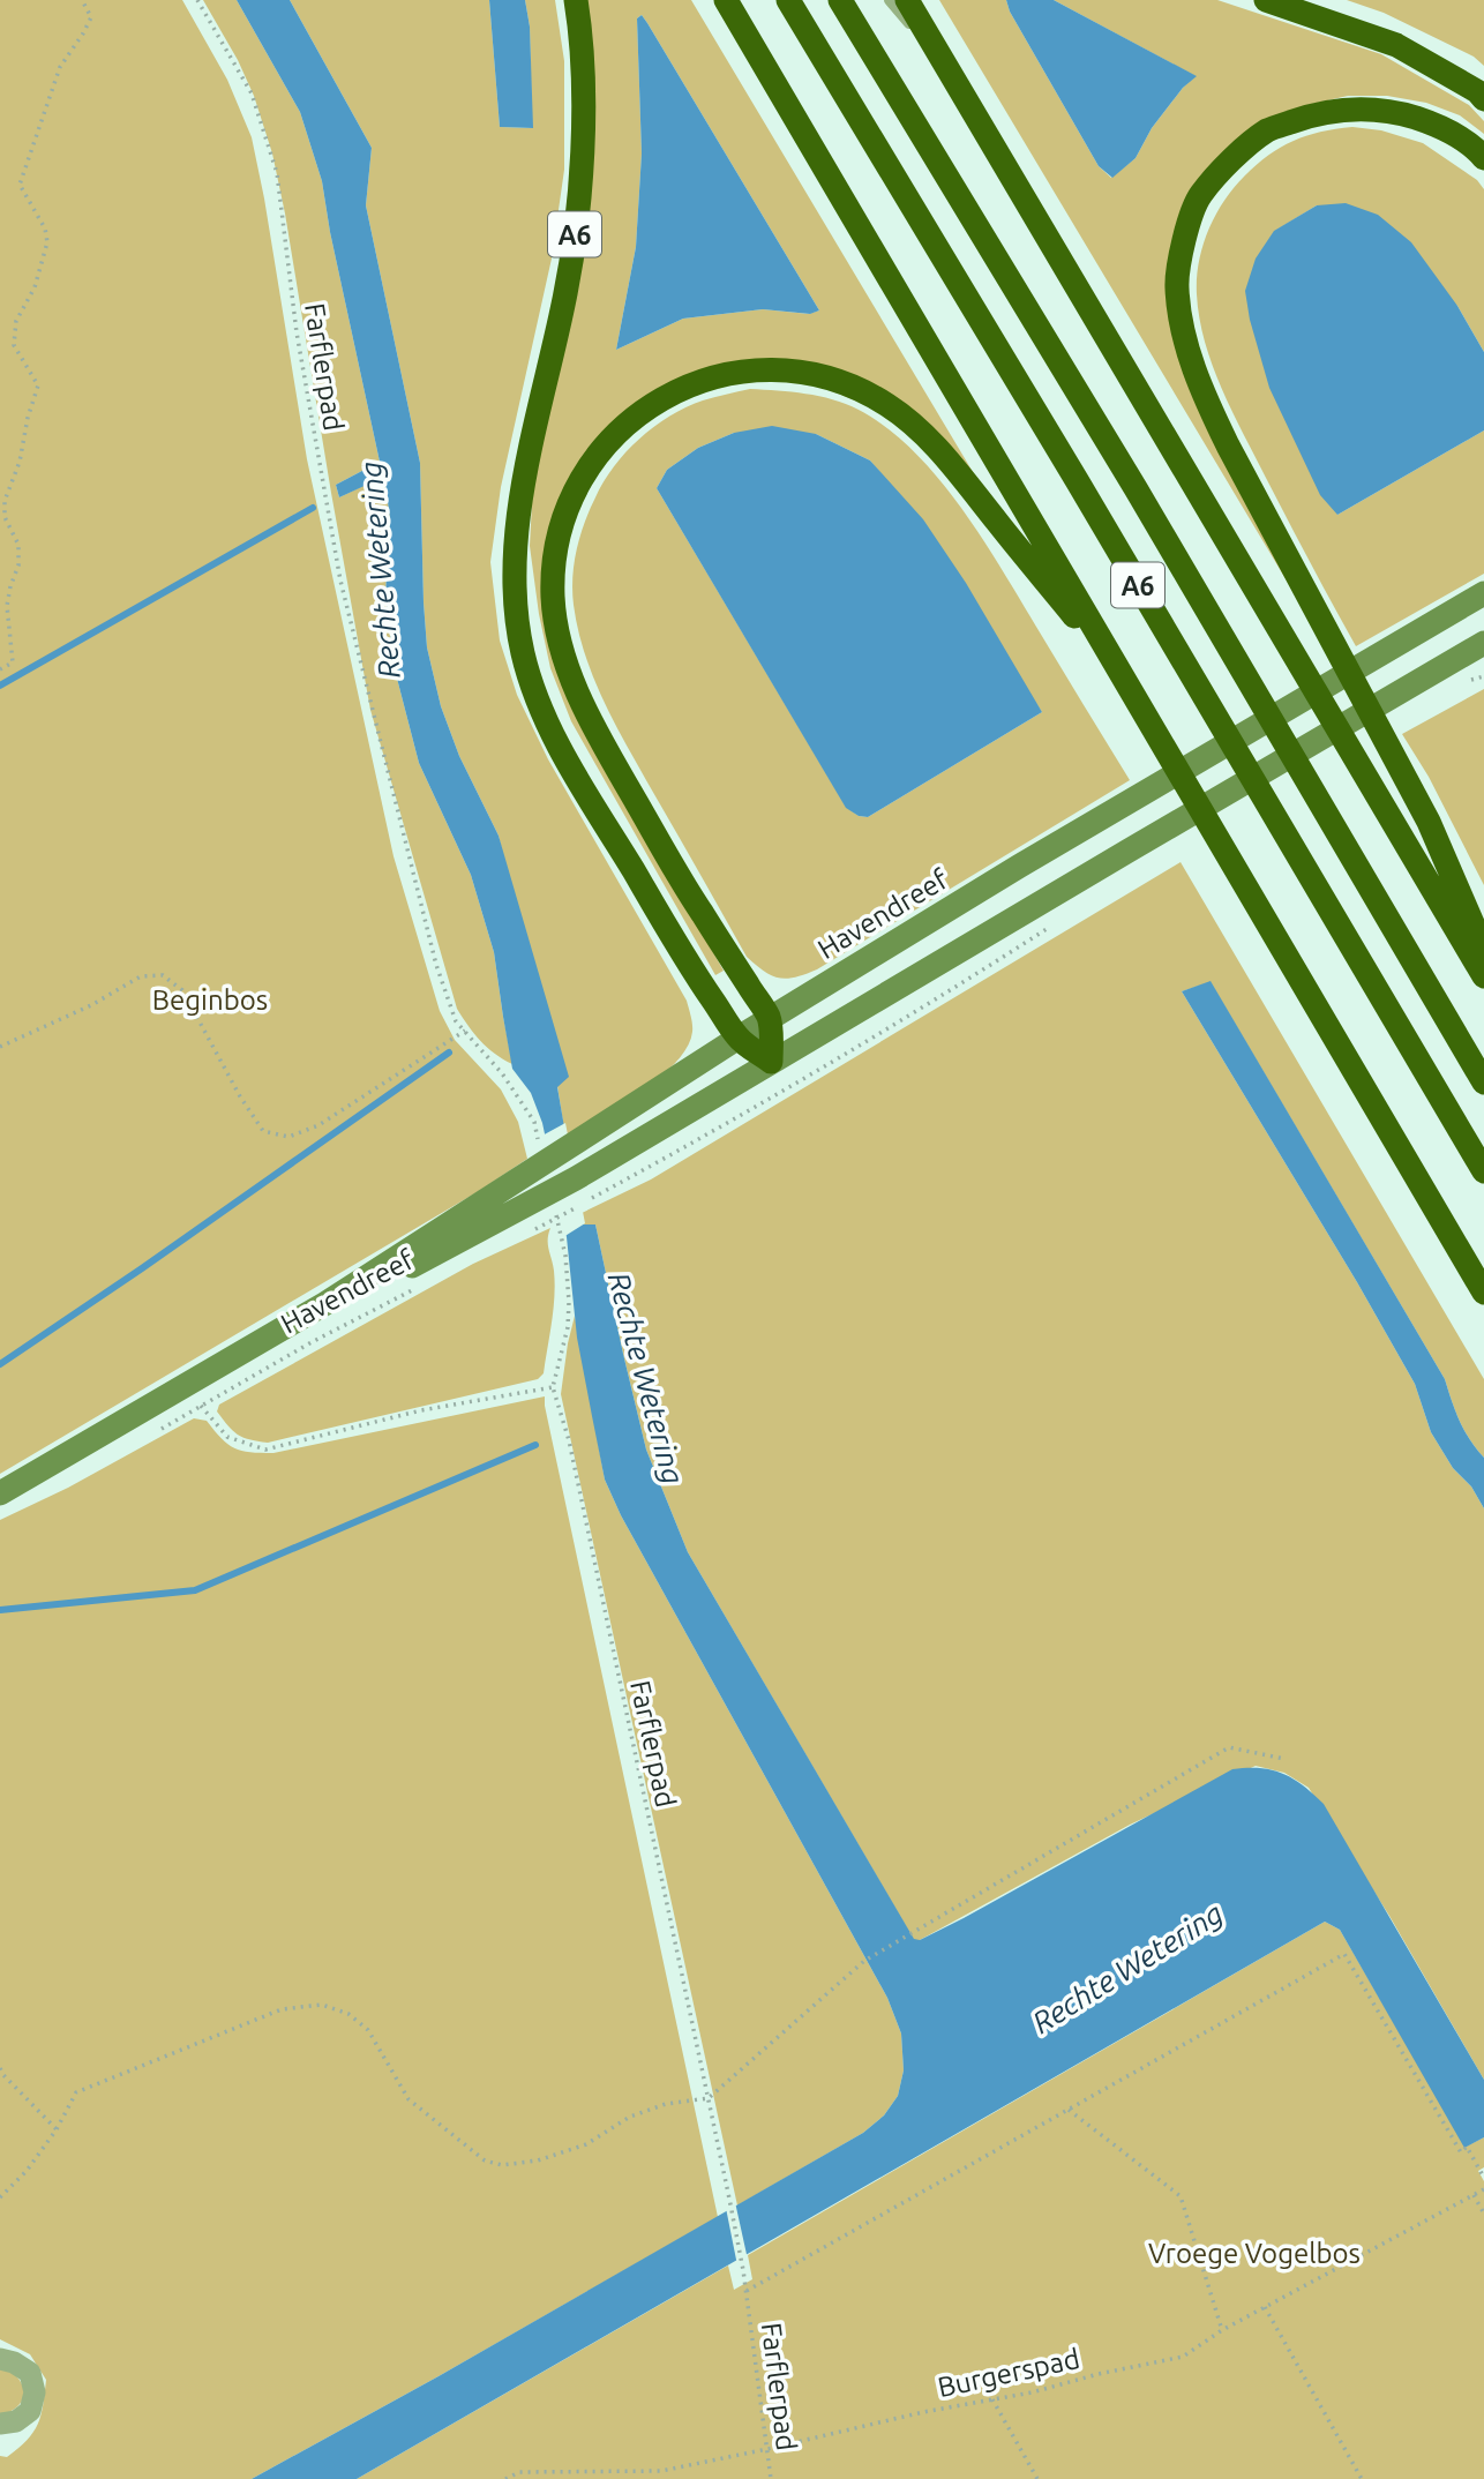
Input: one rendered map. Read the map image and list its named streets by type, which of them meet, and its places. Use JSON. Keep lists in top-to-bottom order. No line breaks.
{"streets":{"highway":["A6"],"main road":["Havendreef"],"path":["Farflerpad","Burgerspad"]},"crossings":[["A6","Havendreef"],["Farflerpad","Havendreef"],["Farflerpad","Burgerspad"]],"water":["Rechte Wetering"],"parks":["Beginbos","Vroege Vogelbos"]}
